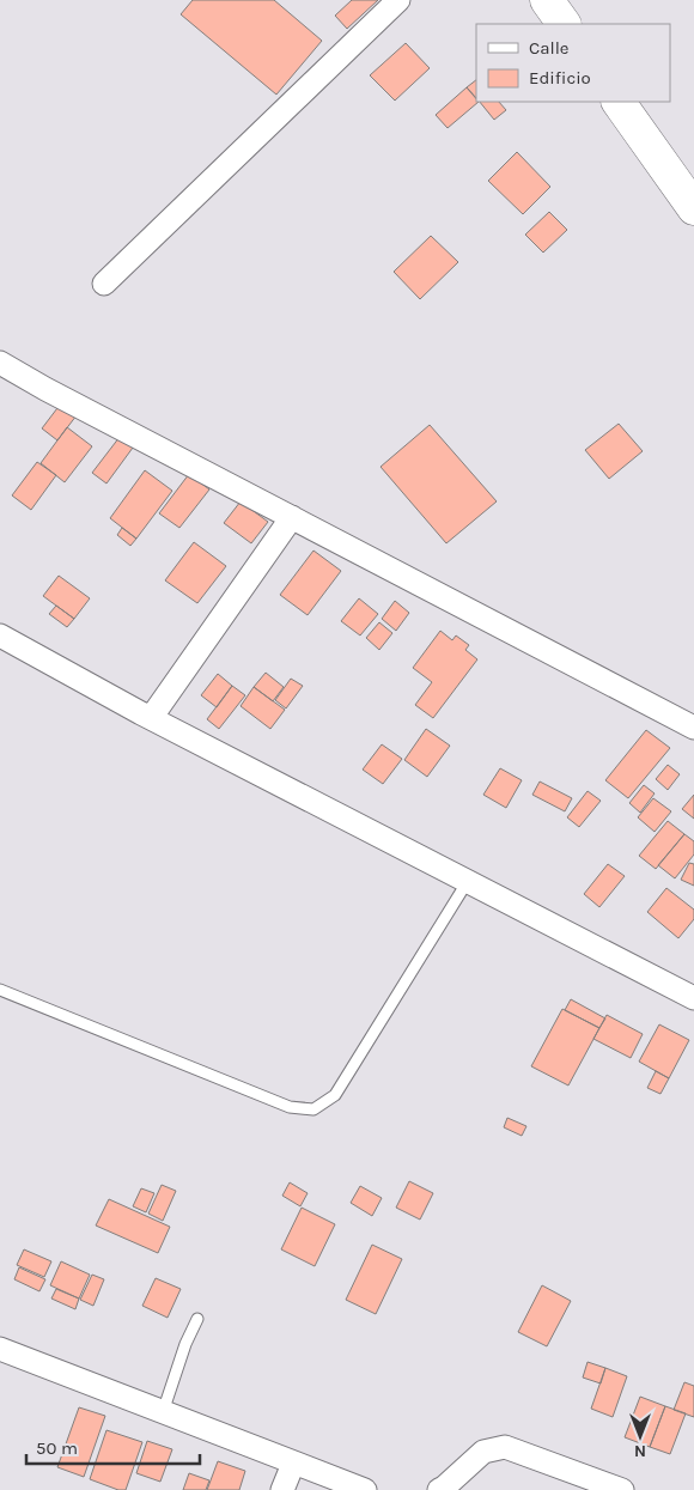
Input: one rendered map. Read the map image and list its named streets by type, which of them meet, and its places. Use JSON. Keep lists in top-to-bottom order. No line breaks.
{"legend":["Calle","Edificio"],"scale_bar":"50 m","north":"bottom"}
